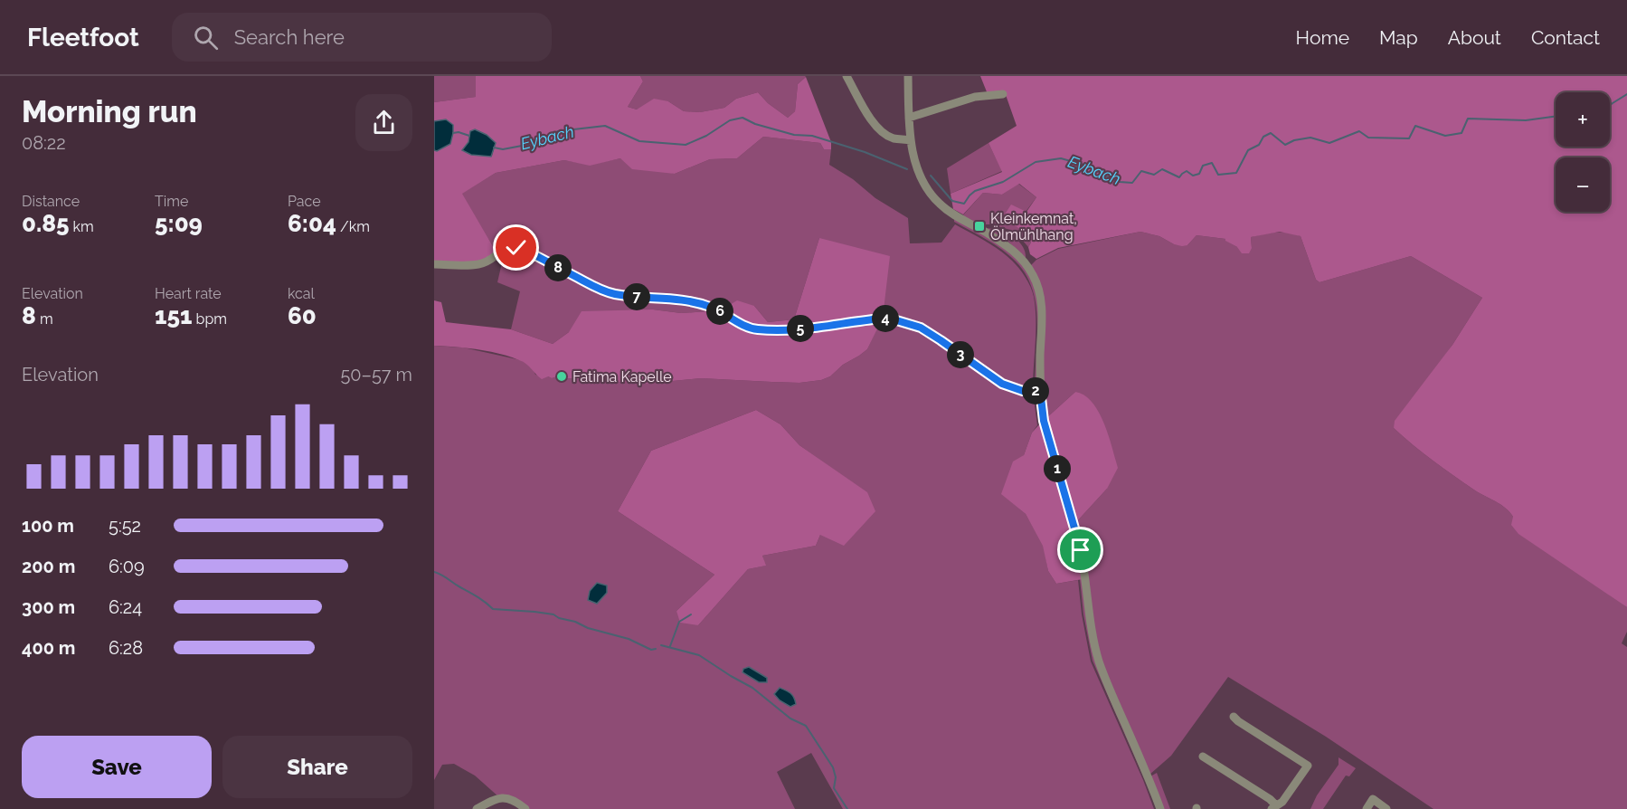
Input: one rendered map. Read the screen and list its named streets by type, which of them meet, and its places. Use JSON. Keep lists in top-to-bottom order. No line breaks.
{"water":["Eybach"],"places":{"transit":["Kleinkemnat, Ölmühlhang"],"other":["Fatima Kapelle"]},"page":{"header":"Fleetfoot","search":"Search here","nav":["Home","Map","About","Contact"],"heading":["Morning run","08:22"],"map_buttons":["+","−"],"stats":[["Distance","0.85 km"],["Time","5:09"],["Pace","6:04 /km"],["Elevation","8 m"],["Heart rate","151 bpm"],["kcal","60"]],"pins":["8","7","6","4","5","3","2","1"],"chart":["Elevation","50–57 m"],"list":[{"name":"100 m","note":"5:52"},{"name":"200 m","note":"6:09"},{"name":"300 m","note":"6:24"},{"name":"400 m","note":"6:28"}],"buttons":["Save","Share"]}}
